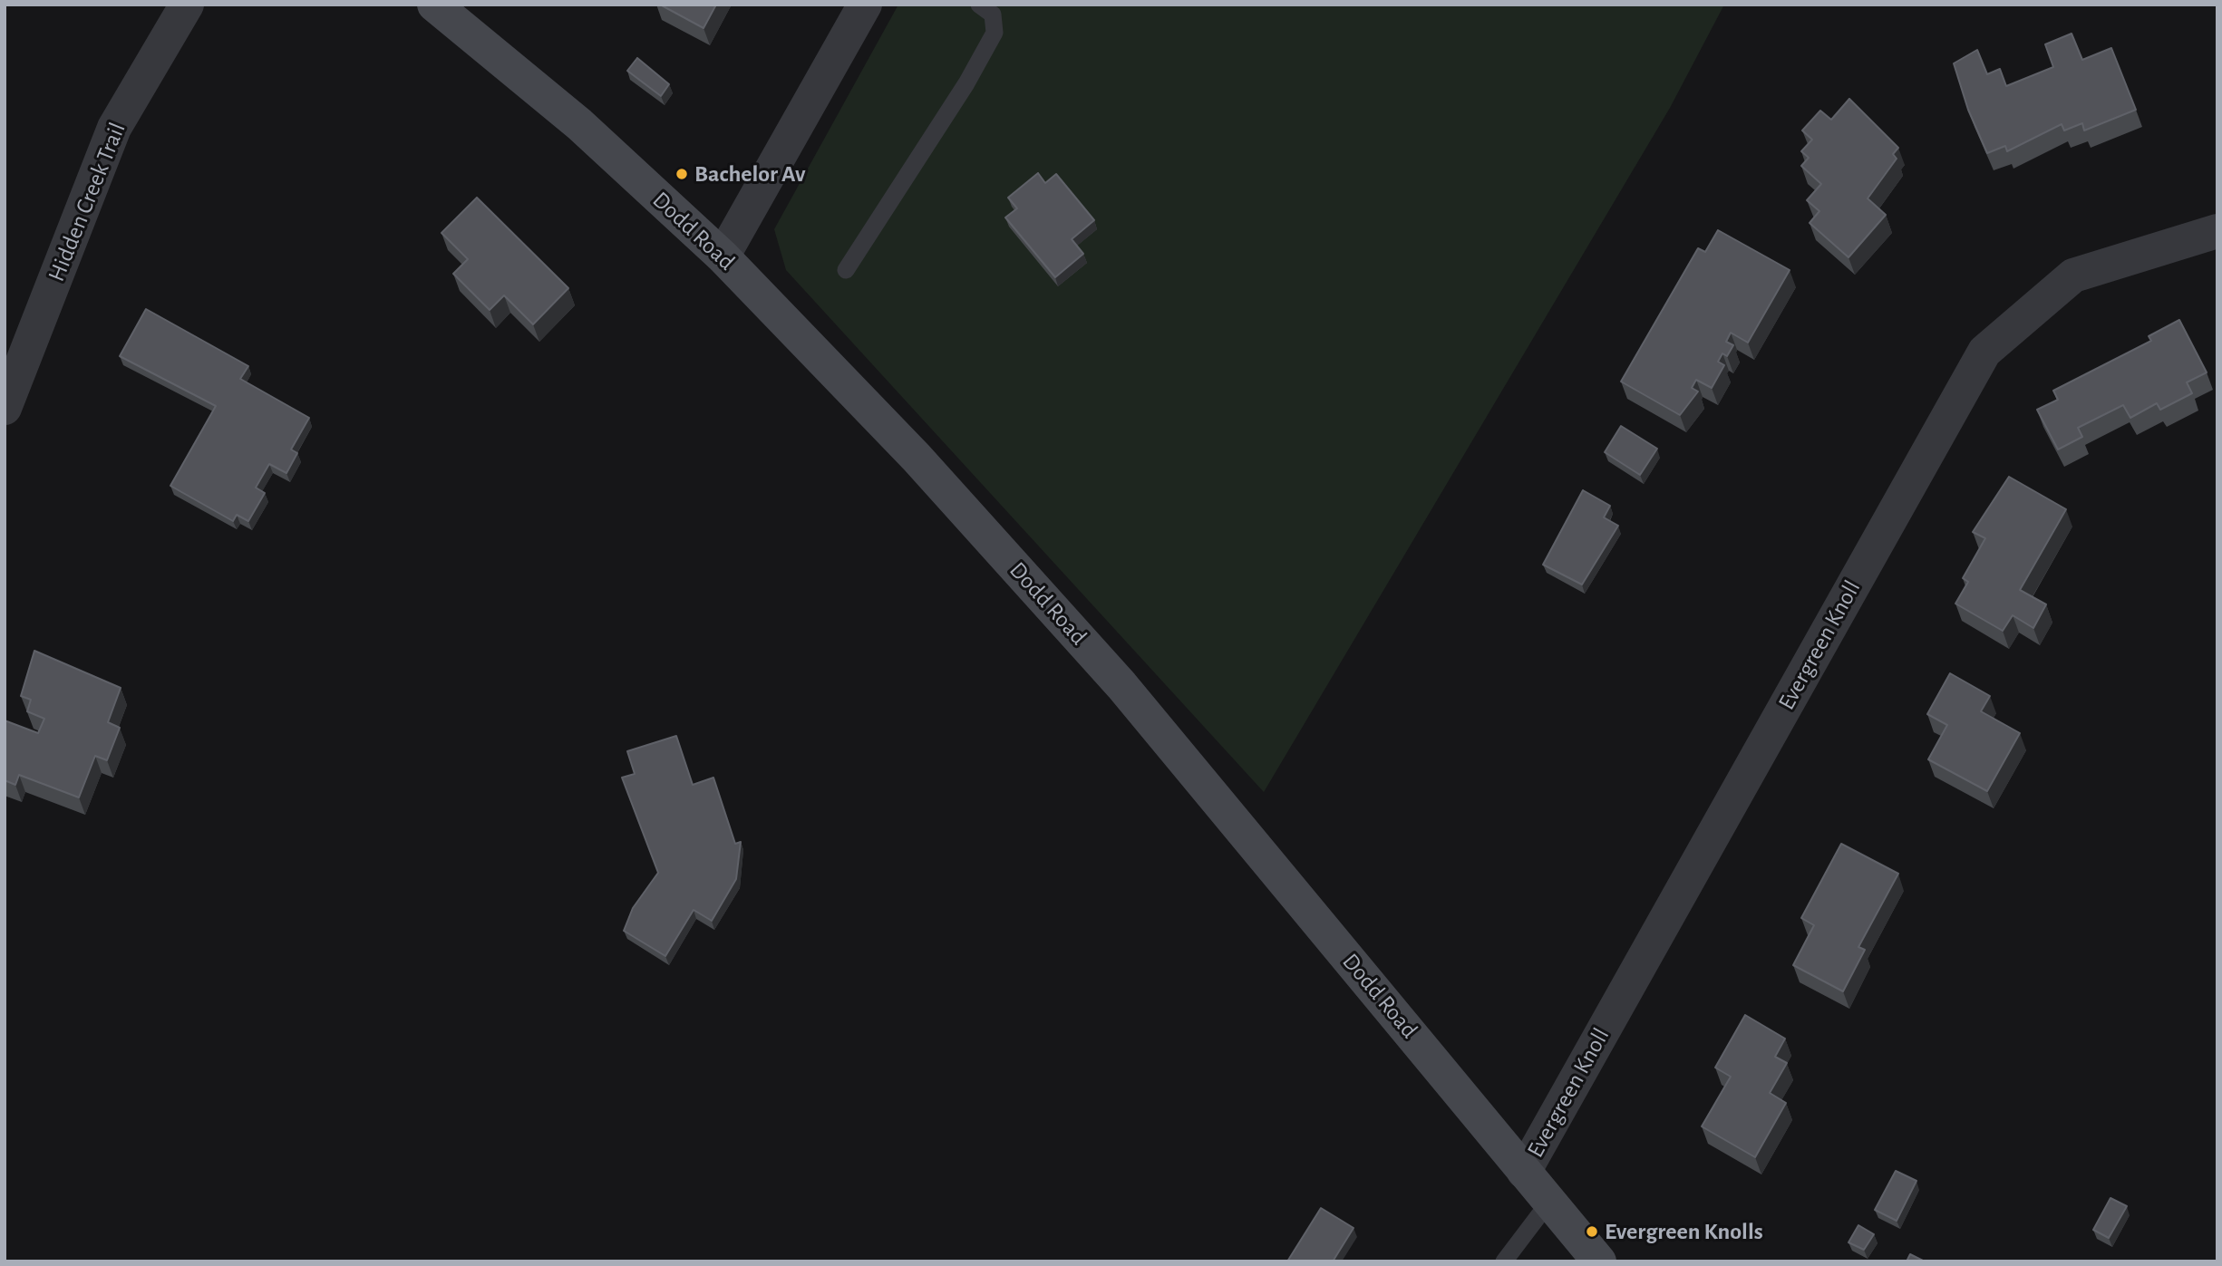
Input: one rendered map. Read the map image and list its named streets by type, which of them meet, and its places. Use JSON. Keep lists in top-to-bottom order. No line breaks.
{"streets":{"main road":["Dodd Road"],"street":["Hidden Creek Trail","Evergreen Knoll"]},"crossings":[["Dodd Road","Evergreen Knoll"]],"places":["Bachelor Av","Evergreen Knolls"]}
